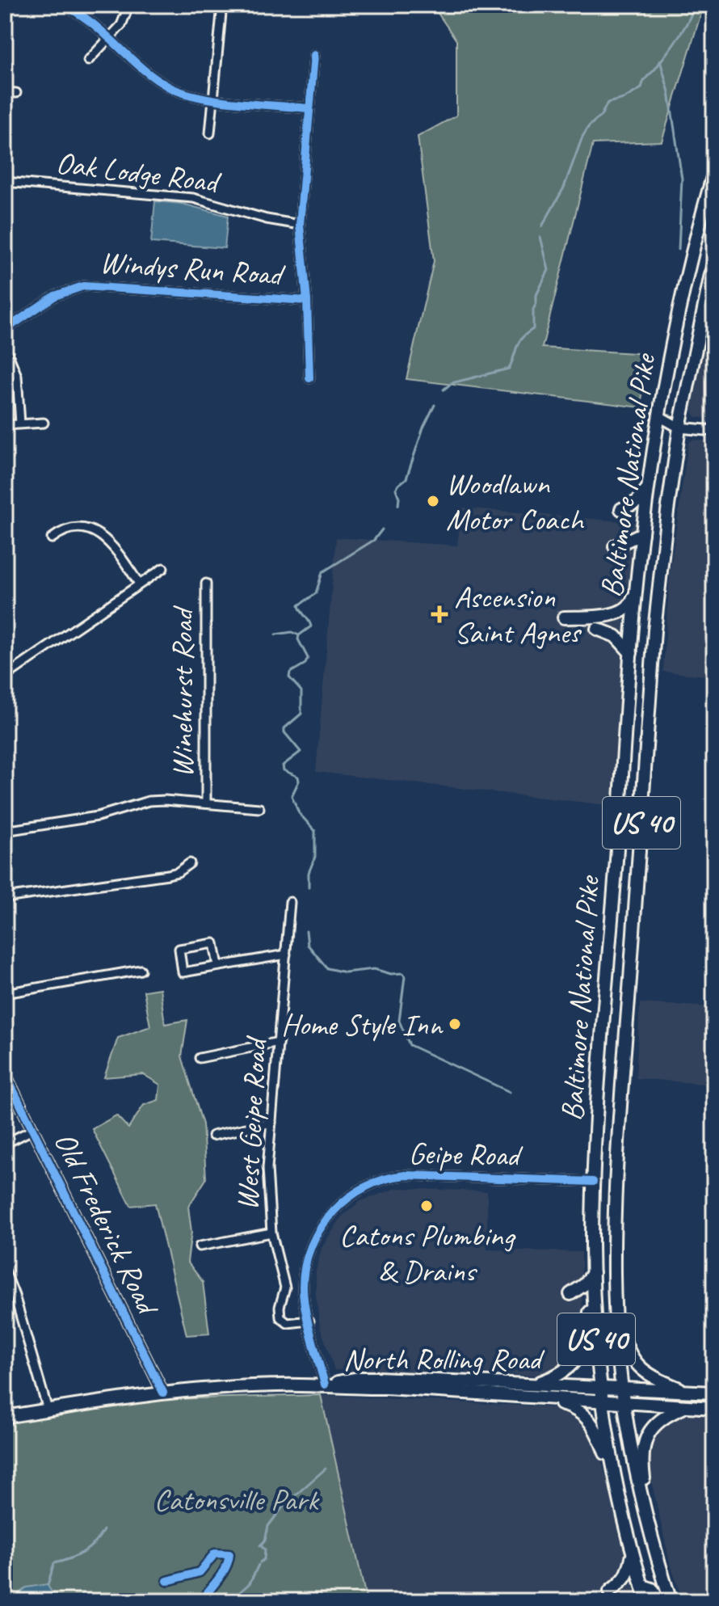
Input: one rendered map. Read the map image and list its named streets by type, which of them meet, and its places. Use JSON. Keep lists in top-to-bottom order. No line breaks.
{"streets":{"main road":["Baltimore National Pike","US 40","North Rolling Road"],"street":["Oak Lodge Road","Windys Run Road","Winehurst Road","West Geipe Road","Geipe Road","Old Frederick Road"]},"crossings":[["Baltimore National Pike","Geipe Road"],["Baltimore National Pike","North Rolling Road"],["West Geipe Road","Geipe Road"],["Geipe Road","North Rolling Road"],["Old Frederick Road","North Rolling Road"]],"parks":["Catonsville Park"],"places":{"other":["Woodlawn Motor Coach","Home Style Inn","Catons Plumbing & Drains"],"health":["Ascension Saint Agnes"]}}
